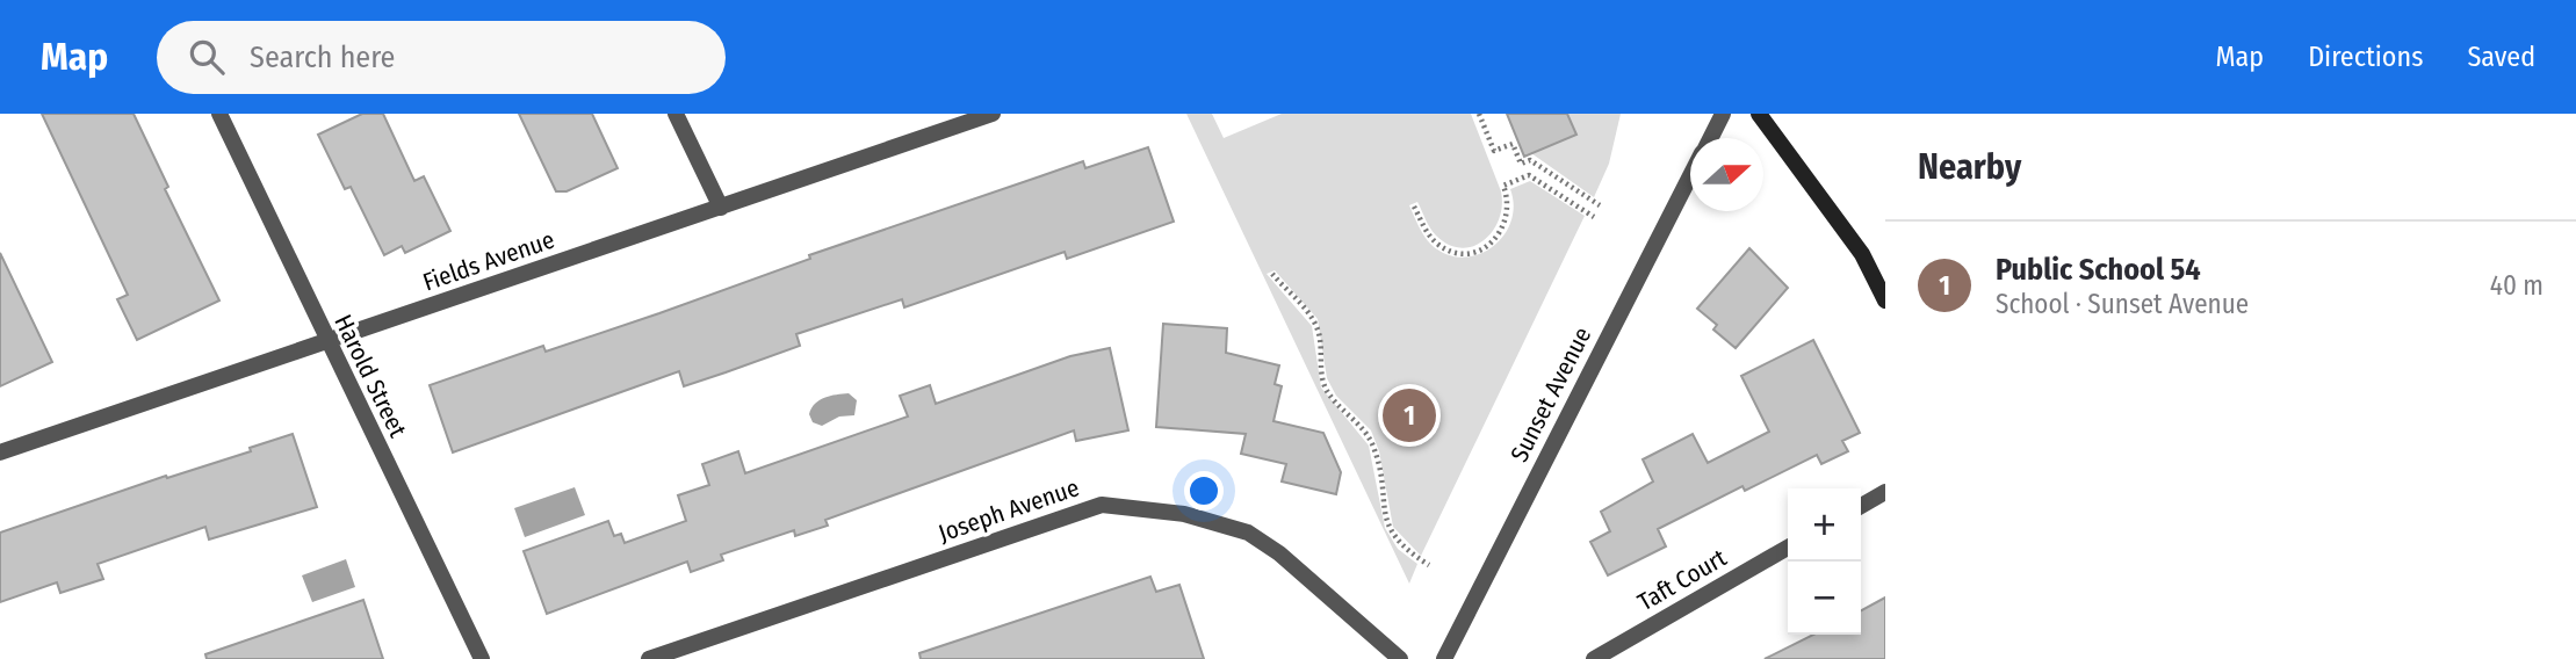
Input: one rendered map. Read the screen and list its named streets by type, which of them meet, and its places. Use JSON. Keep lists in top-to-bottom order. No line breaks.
{"streets":{"street":["Fields Avenue","Harold Street","Sunset Avenue","Joseph Avenue","Taft Court"]},"crossings":[["Fields Avenue","Harold Street"]],"north":"right","page":{"header":"Map","search":"Search here","nav":["Map","Directions","Saved"],"heading":"Nearby","list":[{"mark":"1","name":"Public School 54","note":"School · Sunset Avenue","value":"40 m"}],"pins":"1","map_buttons":["+","−"]}}
